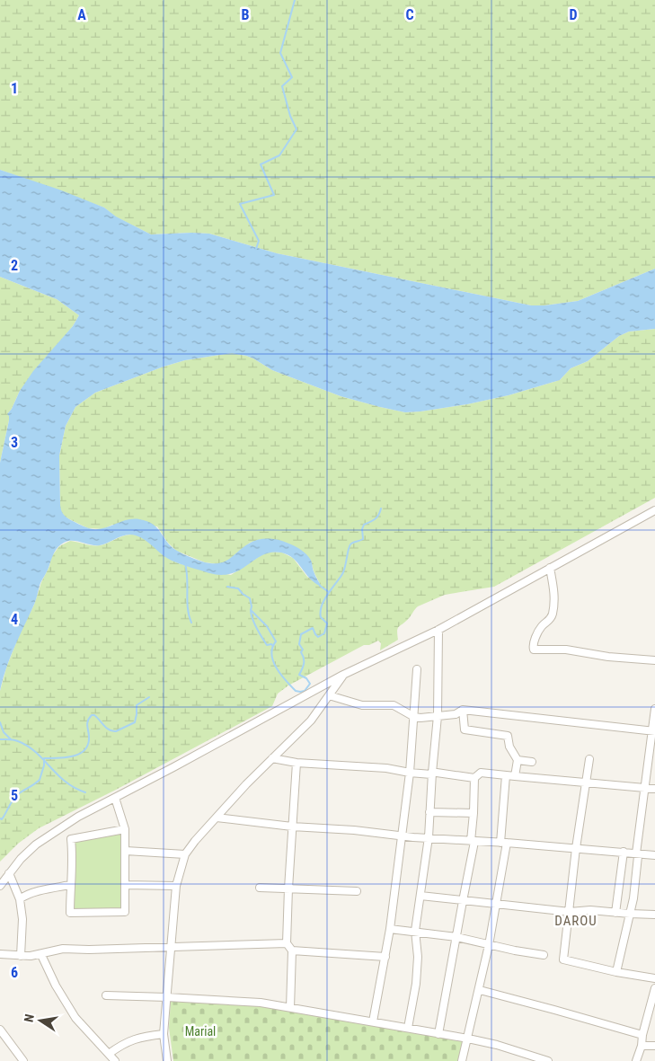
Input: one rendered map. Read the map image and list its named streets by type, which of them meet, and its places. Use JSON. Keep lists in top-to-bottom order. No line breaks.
{"districts":["DAROU"],"parks":["Marial"],"north":"left","grid":{"columns":["A","B","C","D"],"rows":["1","2","3","4","5","6"]}}
